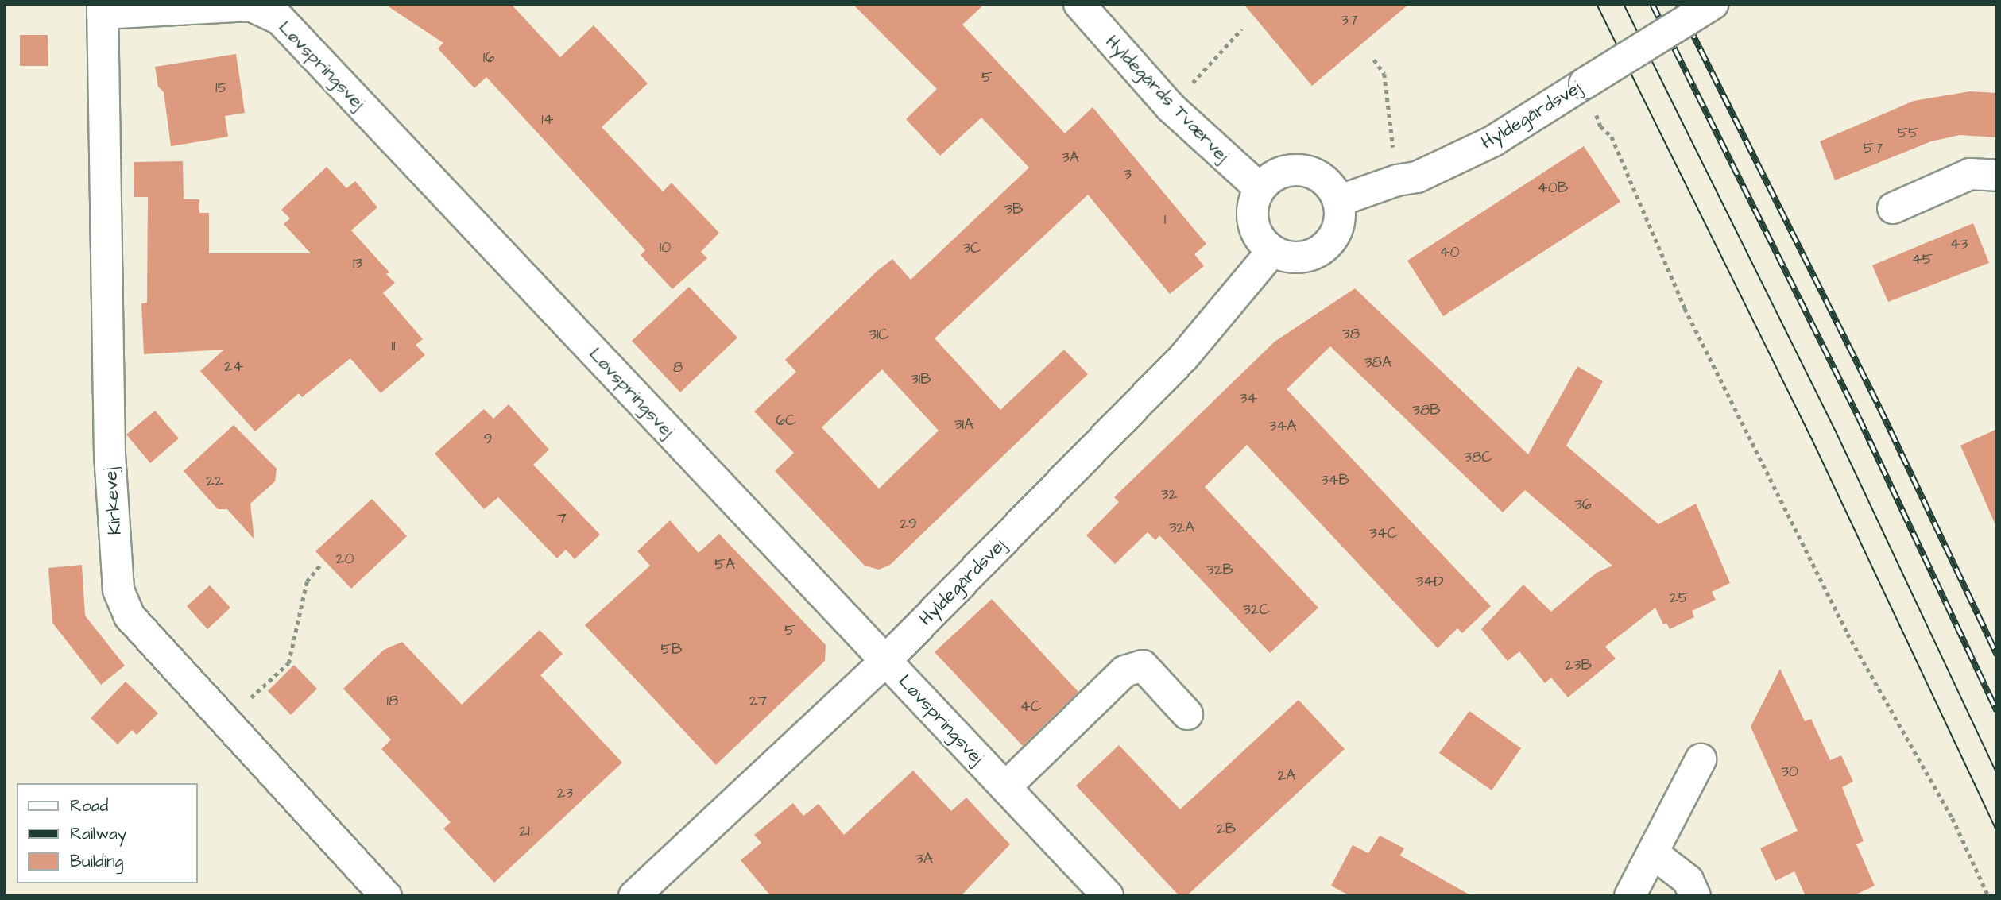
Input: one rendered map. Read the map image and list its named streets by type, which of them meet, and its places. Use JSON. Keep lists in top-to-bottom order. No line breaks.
{"streets":{"street":["Løvspringsvej","Hyldegårds Tværvej","Hyldegårdsvej","Kirkevej"]},"crossings":[["Løvspringsvej","Hyldegårdsvej"],["Løvspringsvej","Kirkevej"],["Hyldegårds Tværvej","Hyldegårdsvej"]],"house_numbers":["37","16","5","15","14","55","57","3A","3","40B","3B","1","43","10","3C","40","45","13","38","31C","11","38A","24","8","31B","34","38B","6C","31A","34A","9","38C","34B","22","32","36","7","29","32A","34C","20","5A","32B","34D","25","32C","5","5B","23B","18","27","4C","30","2A","23","2B","21","3A"],"legend":["Road","Railway","Building"]}
